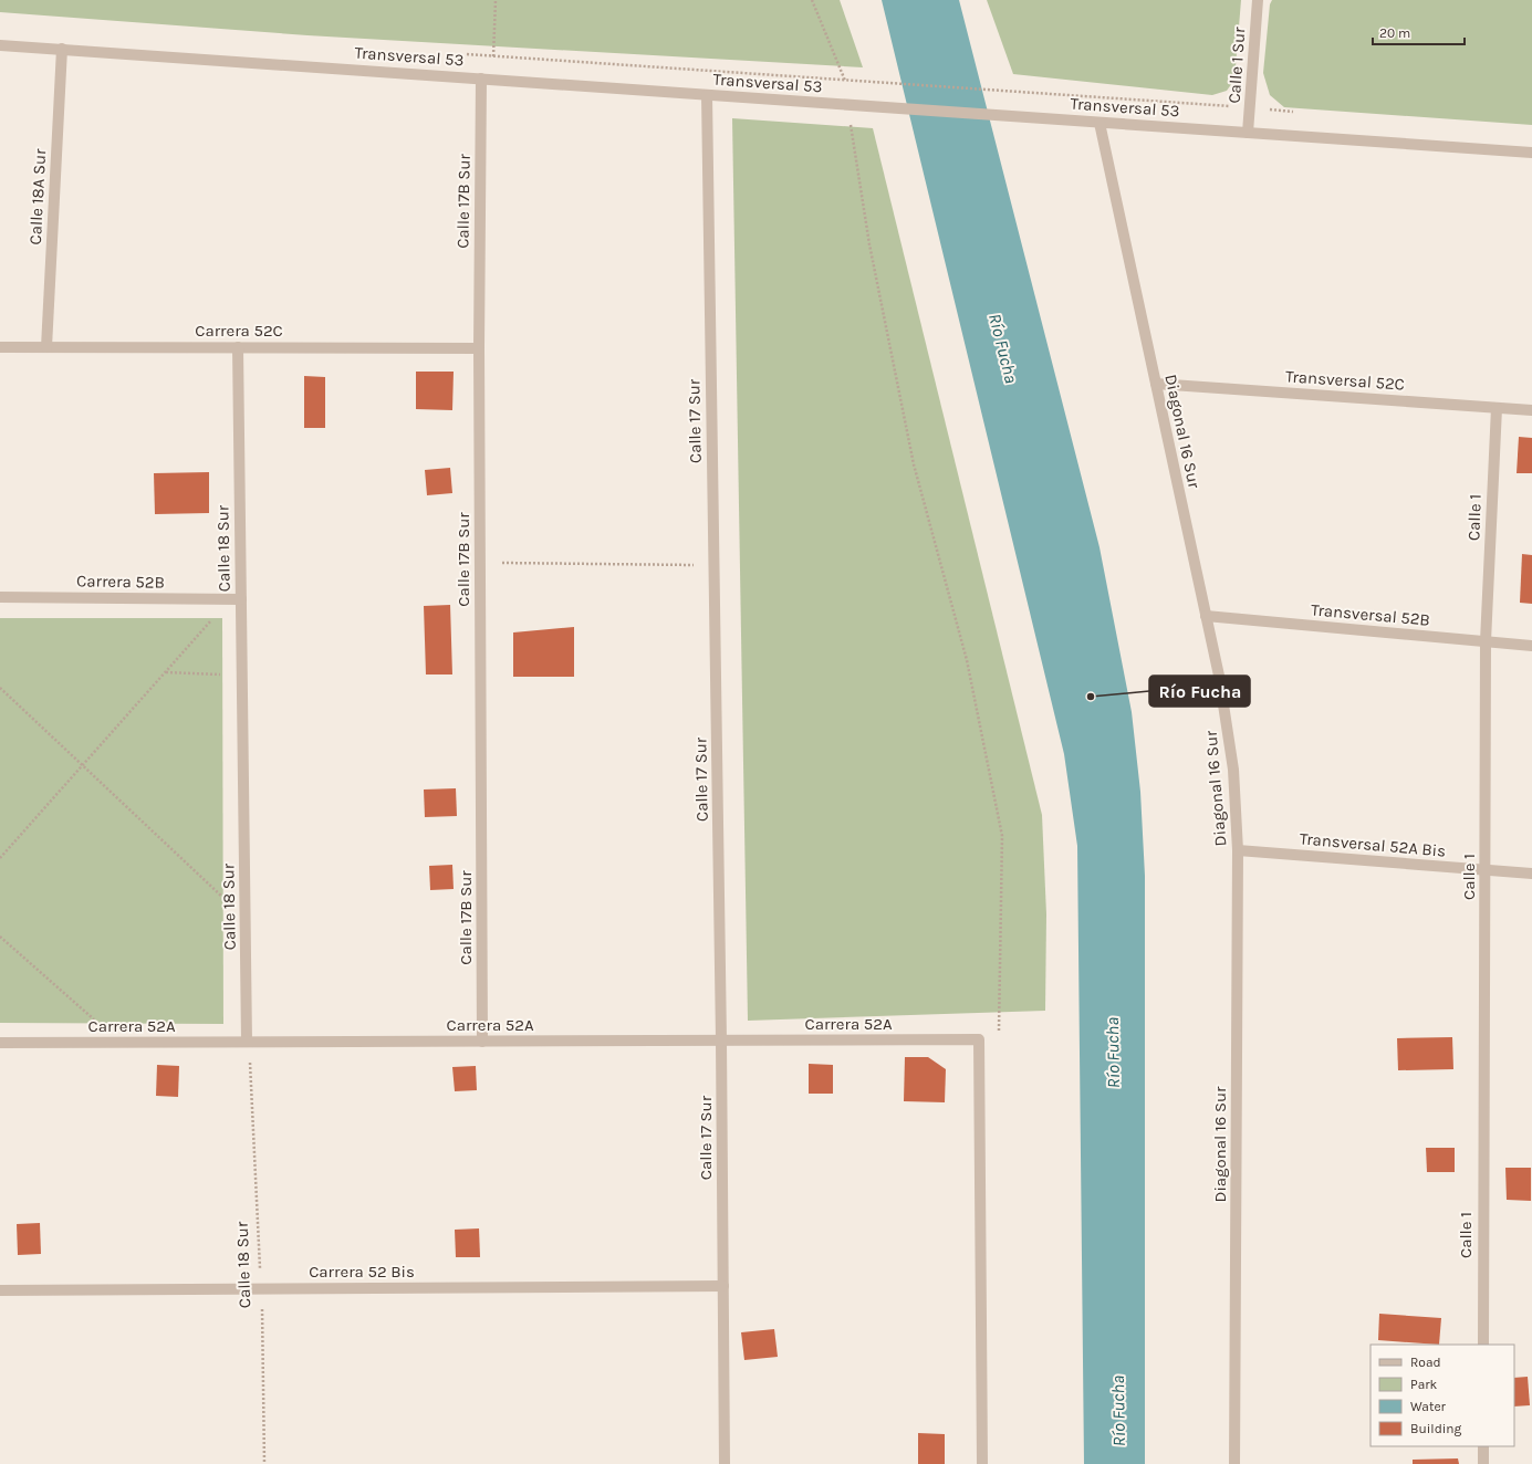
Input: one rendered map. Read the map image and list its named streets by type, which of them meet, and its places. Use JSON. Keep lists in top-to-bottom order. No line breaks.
{"streets":{"street":["Transversal 53","Calle 1 Sur","Calle 18A Sur","Calle 17B Sur","Carrera 52C","Transversal 52C","Calle 17 Sur","Diagonal 16 Sur","Calle 1","Calle 18 Sur","Carrera 52B","Transversal 52B","Transversal 52A Bis","Carrera 52A","Carrera 52 Bis"]},"crossings":[["Transversal 53","Calle 1 Sur"],["Transversal 53","Calle 18A Sur"],["Transversal 53","Calle 17B Sur"],["Transversal 53","Calle 17 Sur"],["Transversal 53","Diagonal 16 Sur"],["Calle 18A Sur","Carrera 52C"],["Calle 17B Sur","Carrera 52C"],["Calle 17B Sur","Carrera 52A"],["Carrera 52C","Calle 18 Sur"],["Transversal 52C","Diagonal 16 Sur"],["Transversal 52C","Calle 1"],["Calle 17 Sur","Carrera 52A"],["Calle 17 Sur","Carrera 52 Bis"],["Diagonal 16 Sur","Transversal 52B"],["Diagonal 16 Sur","Transversal 52A Bis"],["Calle 1","Transversal 52B"],["Calle 1","Transversal 52A Bis"],["Calle 18 Sur","Carrera 52B"],["Calle 18 Sur","Carrera 52A"],["Calle 18 Sur","Carrera 52 Bis"]],"water":["Río Fucha"],"places":["Río Fucha"],"legend":["Road","Park","Water","Building"],"scale_bar":"20 m"}
